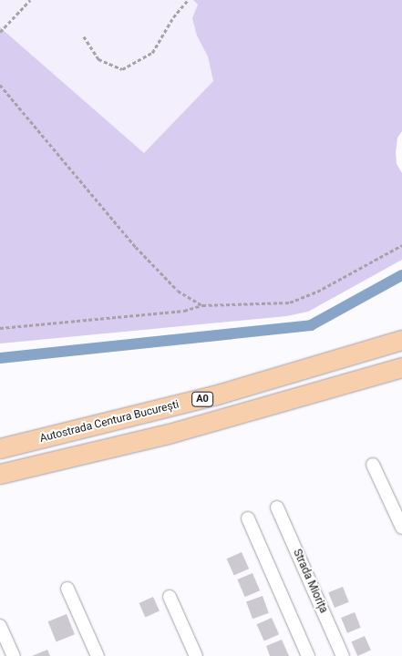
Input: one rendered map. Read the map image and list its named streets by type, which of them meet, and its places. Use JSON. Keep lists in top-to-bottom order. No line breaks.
{"streets":{"highway":["A0","Autostrada Centura București"],"street":["Strada Miorița"]}}
